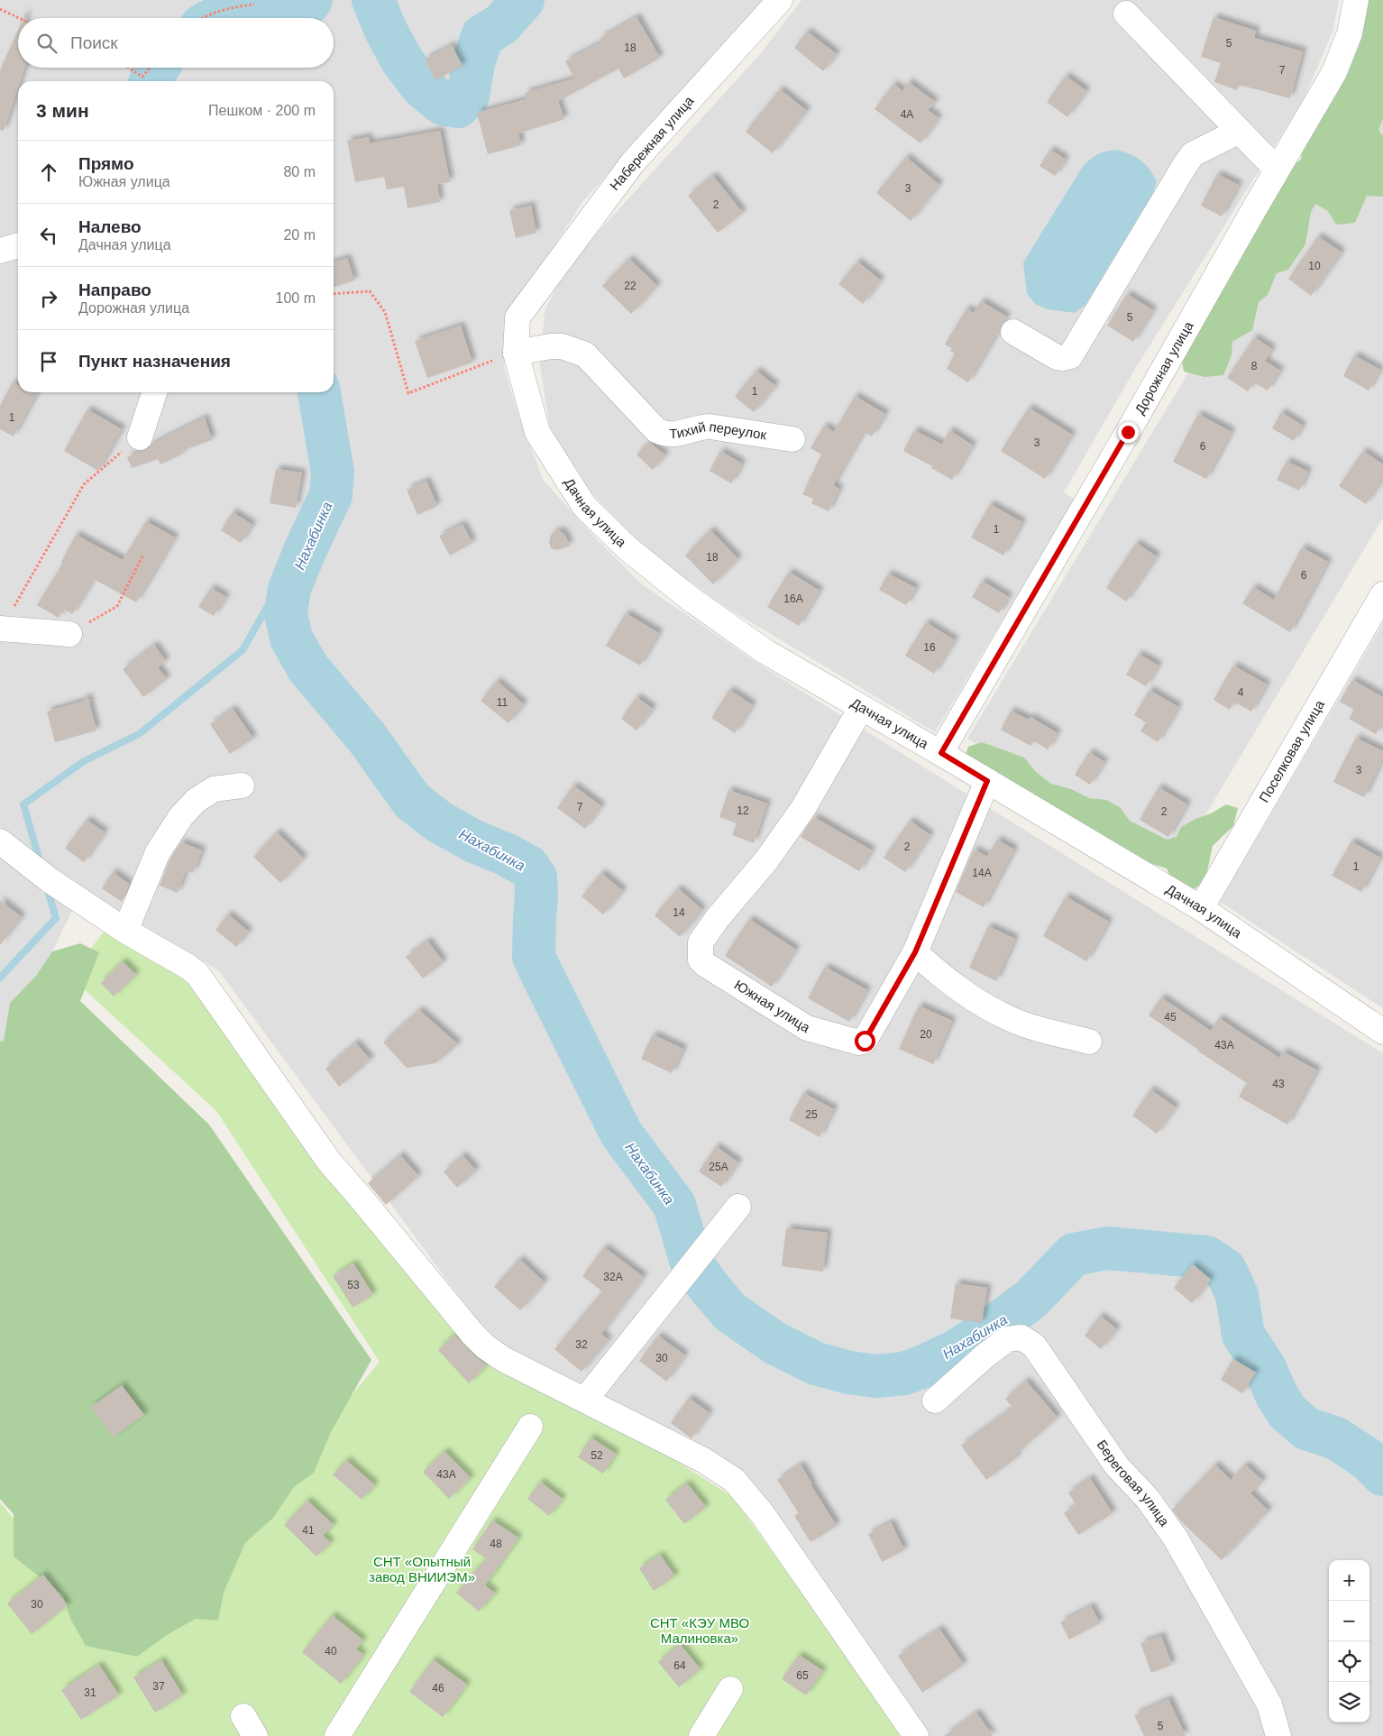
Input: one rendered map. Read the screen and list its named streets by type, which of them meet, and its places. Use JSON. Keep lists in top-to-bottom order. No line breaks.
{"streets":{"street":["Набережная улица","Дорожная улица","Тихий переулок","Дачная улица","Поселковая улица","Южная улица","Береговая улица"]},"crossings":[["Набережная улица","Дачная улица"],["Дорожная улица","Дачная улица"],["Тихий переулок","Дачная улица"],["Дачная улица","Поселковая улица"],["Дачная улица","Южная улица"]],"water":["Нахабинка"],"parks":["СНТ «Опытный завод ВНИИЭМ»","СНТ «КЭУ МВО Малиновка»"],"house_numbers":["5","18","7","4А","3","2","10","22","5","8","1","1","3","6","1","18","6","16А","16","4","11","3","7","12","2","2","1","14А","14","45","20","43А","43","25","25А","32А","53","32","30","52","43А","41","48","30","40","64","65","37","46","31","5"],"page":{"search":"Поиск","heading":["3 мин","Пешком · 200 m"],"list":[["Прямо","Южная улица","80 m"],["Налево","Дачная улица","20 m"],["Направо","Дорожная улица","100 m"],"Пункт назначения"],"map_buttons":["+","−"]}}
